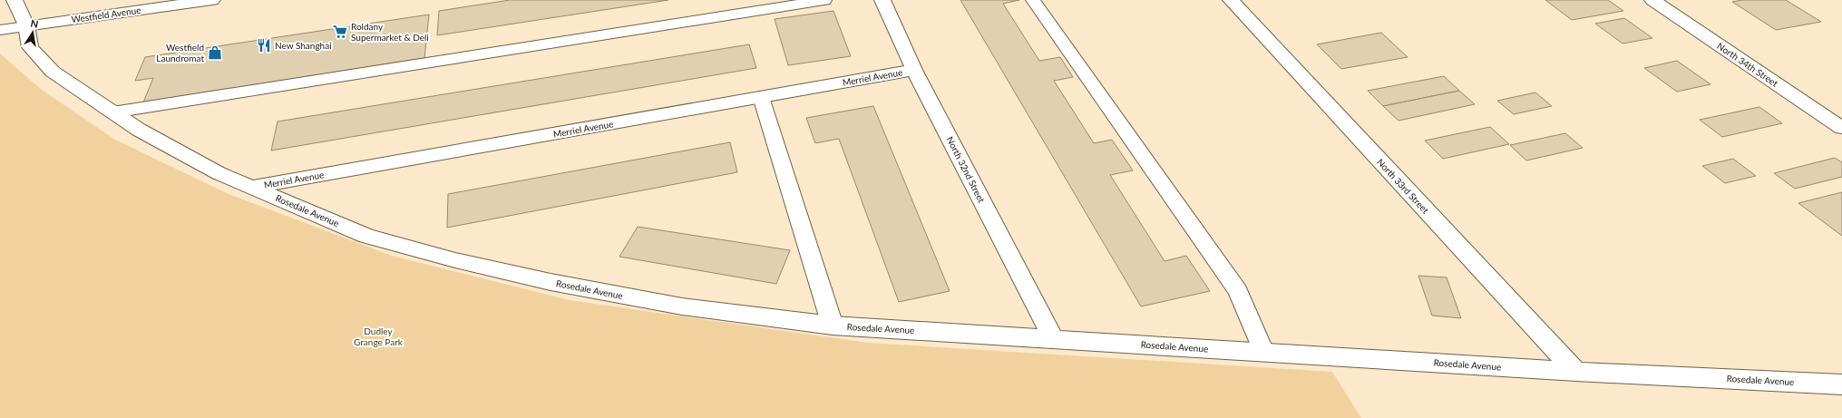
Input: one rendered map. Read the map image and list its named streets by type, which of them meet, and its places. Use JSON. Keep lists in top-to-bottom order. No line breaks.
{"streets":{"street":["Westfield Avenue","North 34th Street","Merriel Avenue","North 32nd Street","North 33rd Street","Rosedale Avenue"]},"crossings":[["Westfield Avenue","Rosedale Avenue"],["Merriel Avenue","North 32nd Street"],["Merriel Avenue","Rosedale Avenue"],["North 32nd Street","Rosedale Avenue"],["North 33rd Street","Rosedale Avenue"]],"parks":["Dudley Grange Park"],"places":{"supermarket":["Roldany Supermarket & Deli"],"restaurant":["New Shanghai"],"shop":["Westfield Laundromat"]},"north":"top"}
